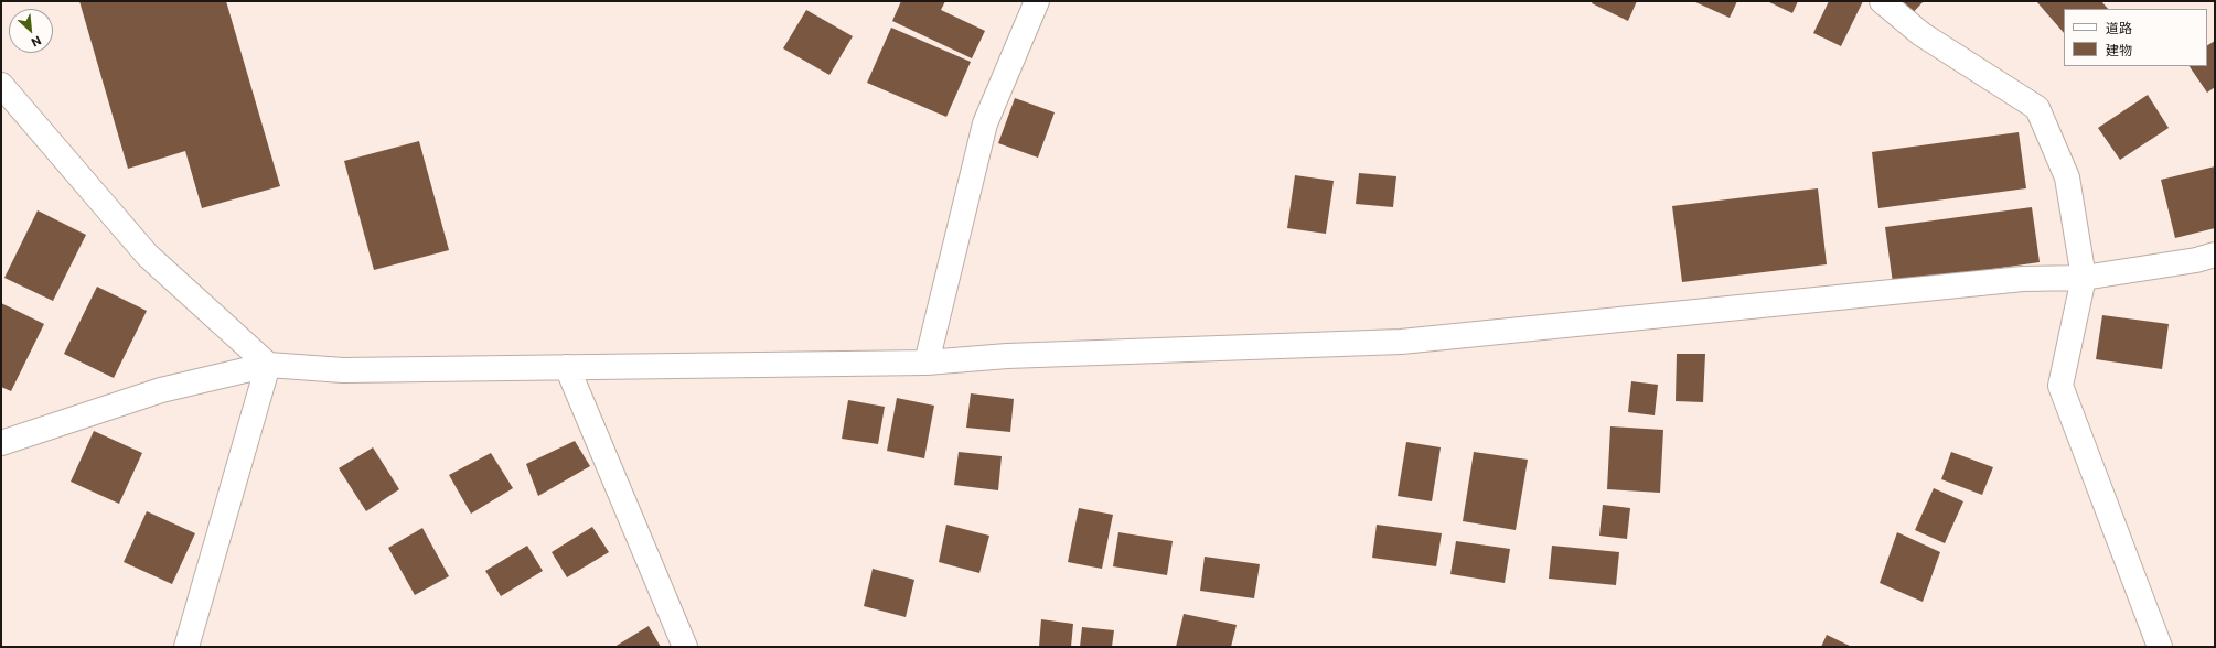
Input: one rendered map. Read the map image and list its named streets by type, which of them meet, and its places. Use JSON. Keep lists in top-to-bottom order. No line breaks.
{"legend":["道路","建物"],"north":"bottom right"}
